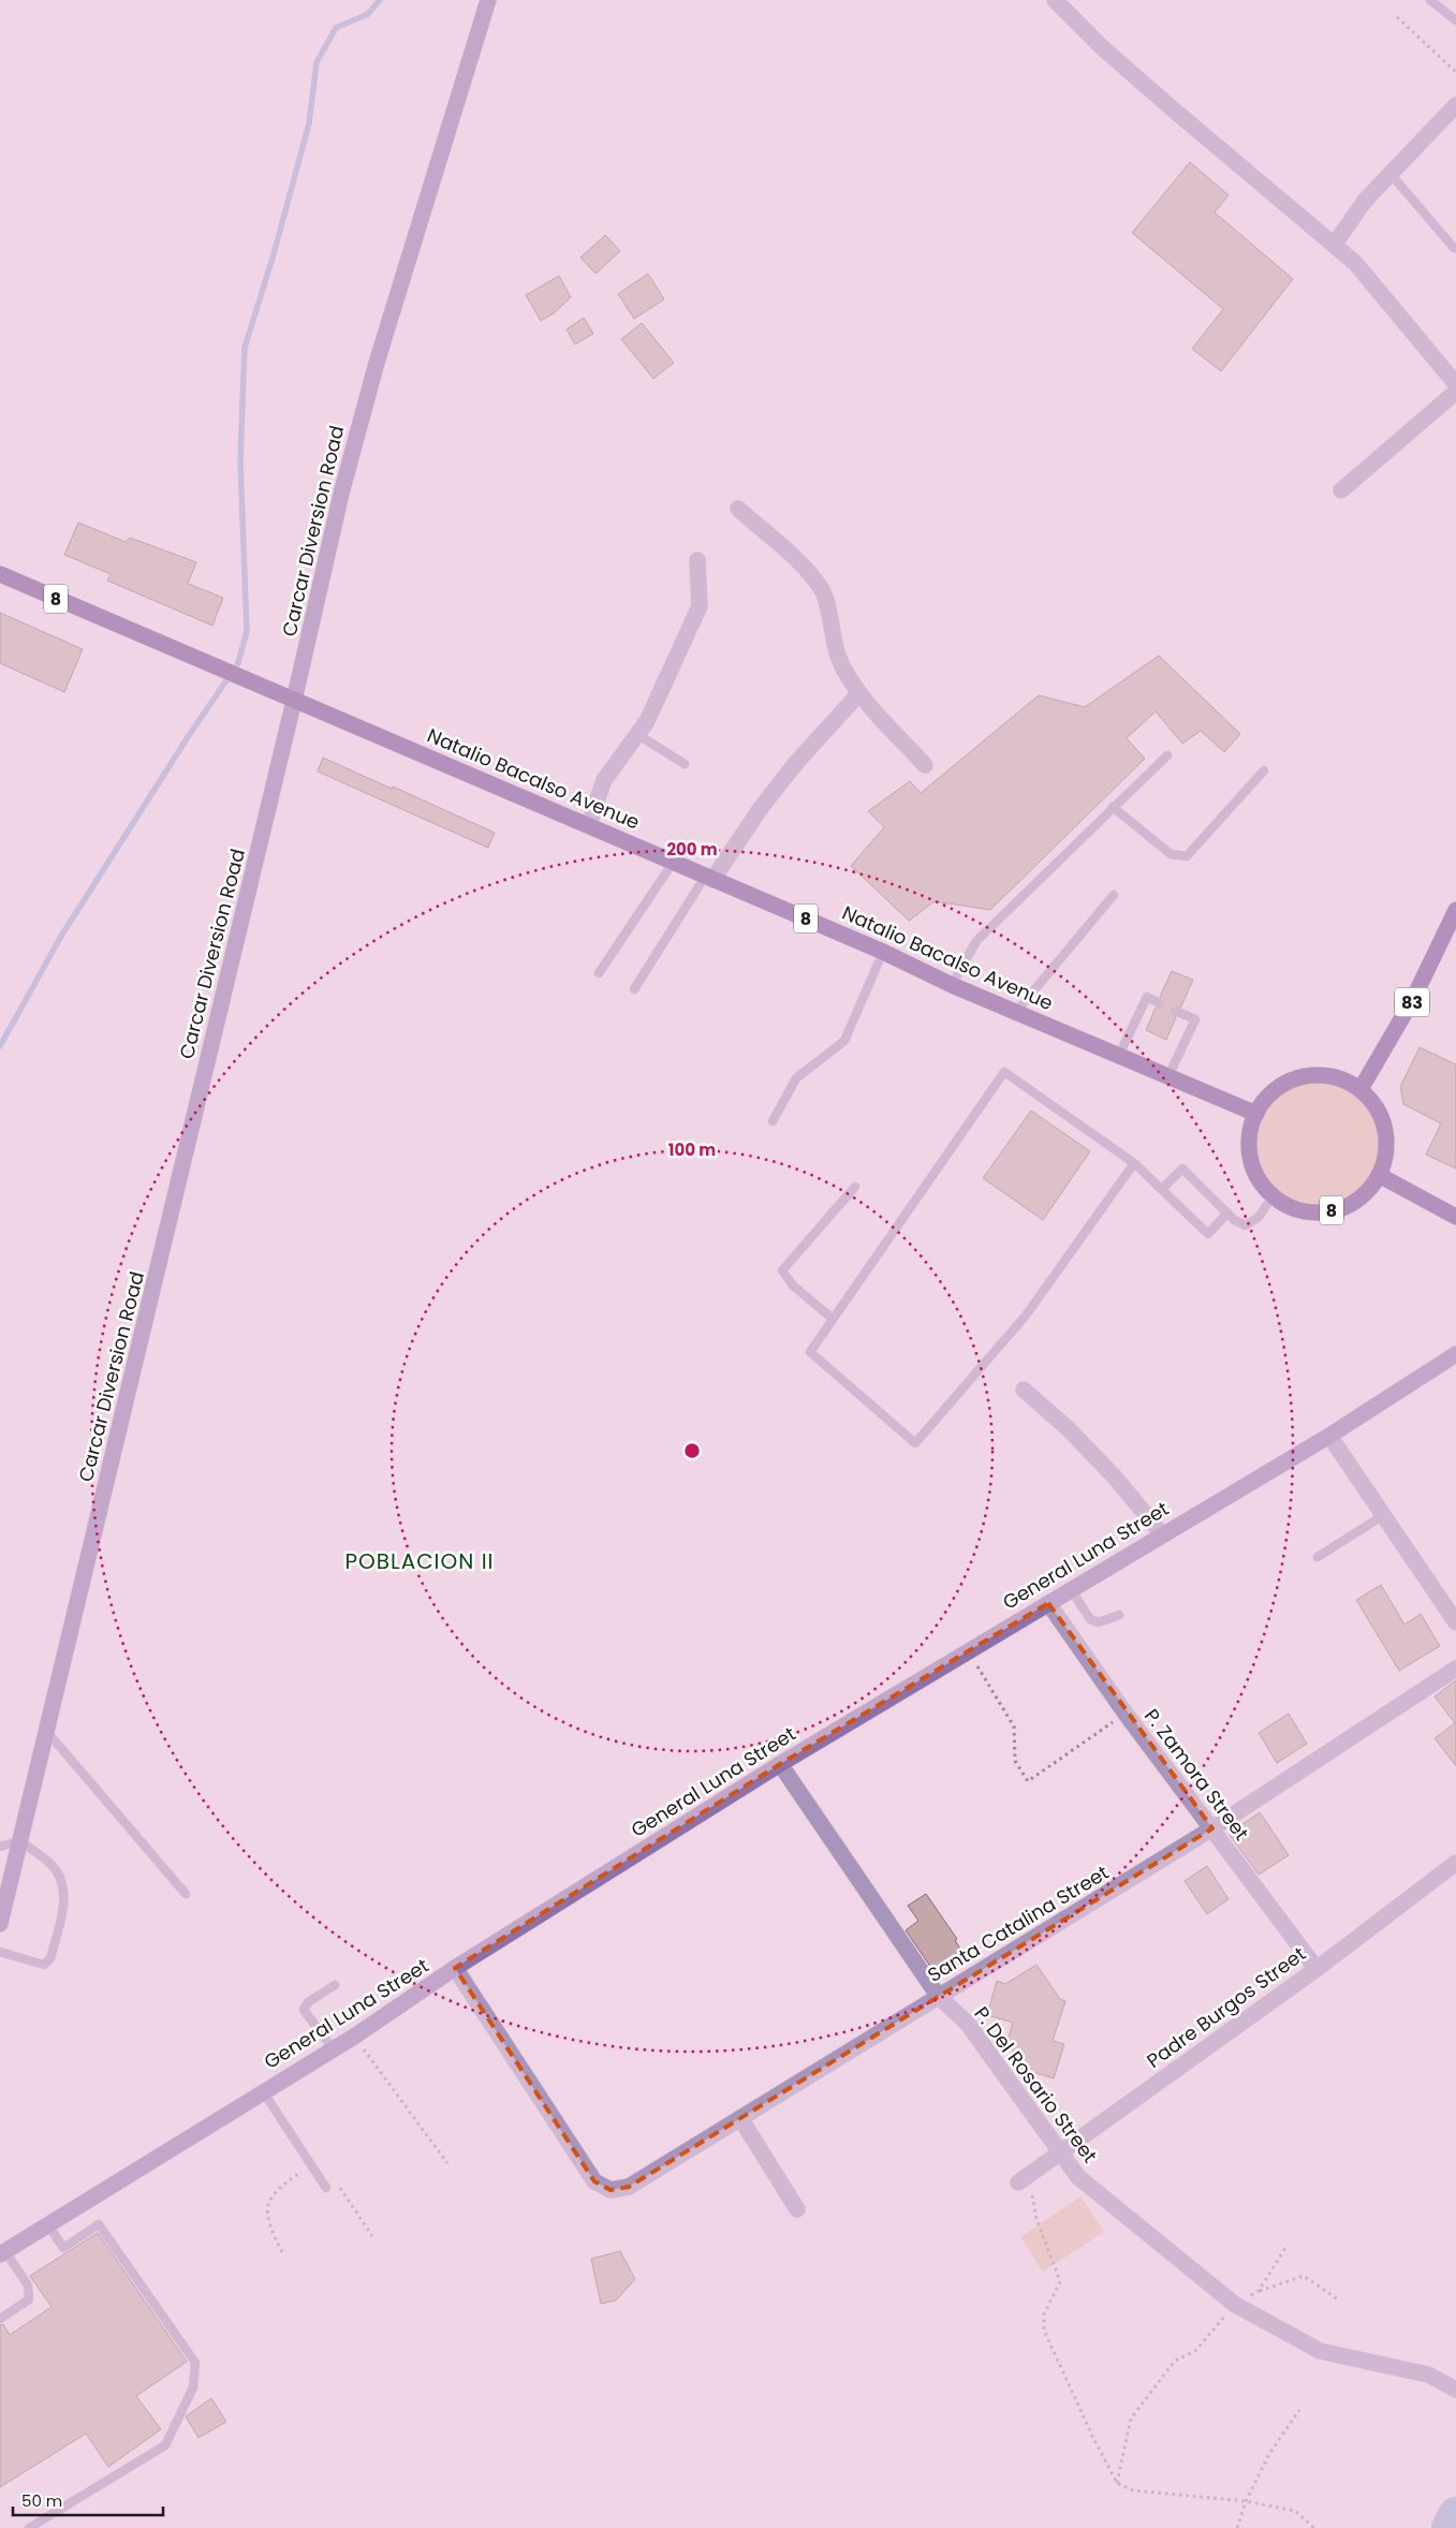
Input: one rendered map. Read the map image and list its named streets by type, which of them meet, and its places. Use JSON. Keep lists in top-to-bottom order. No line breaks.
{"streets":{"highway":["8","Natalio Bacalso Avenue","83"],"main road":["Carcar Diversion Road","General Luna Street"],"street":["P. Zamora Street","Santa Catalina Street","Padre Burgos Street","P. Del Rosario Street"]},"crossings":[["Carcar Diversion Road","Natalio Bacalso Avenue"],["8","Natalio Bacalso Avenue"],["8","83"],["Natalio Bacalso Avenue","83"],["General Luna Street","P. Zamora Street"],["General Luna Street","Santa Catalina Street"],["General Luna Street","P. Del Rosario Street"],["P. Zamora Street","Santa Catalina Street"],["P. Zamora Street","Padre Burgos Street"],["Santa Catalina Street","P. Del Rosario Street"],["Padre Burgos Street","P. Del Rosario Street"]],"districts":["POBLACION II"],"scale_bar":"50 m","rings":["200 m","100 m"]}
